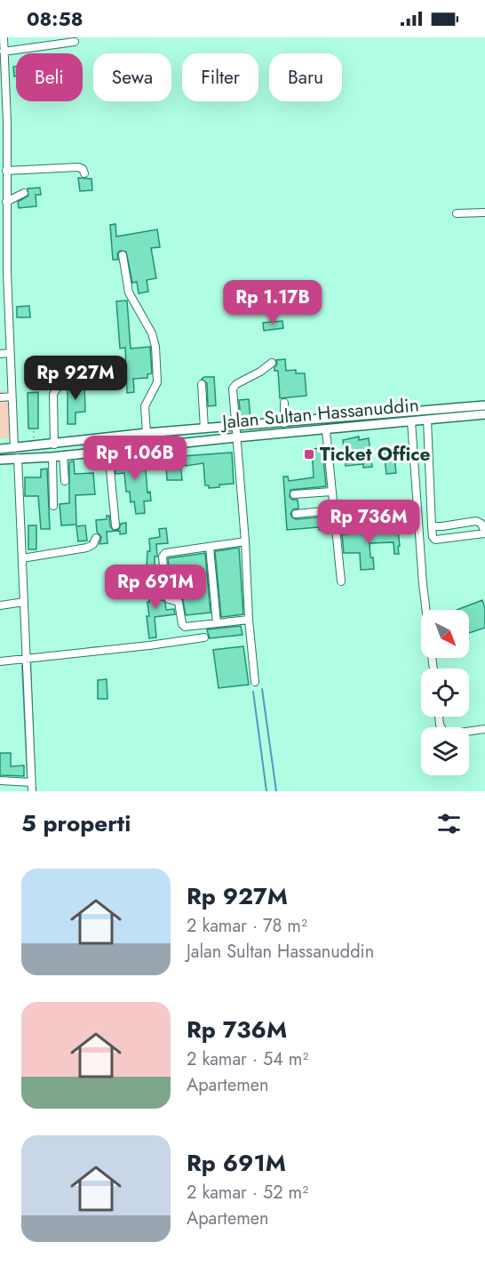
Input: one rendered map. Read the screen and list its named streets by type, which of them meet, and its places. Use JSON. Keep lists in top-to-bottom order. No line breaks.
{"streets":{"main road":["Jalan Sultan Hassanuddin"]},"places":{"transit":["Ticket Office"]},"north":"bottom right","page":{"status":"08:58","chip":["Beli","Sewa","Filter","Baru"],"price":["Rp 1.17B","Rp 927M","Rp 1.06B","Rp 736M","Rp 691M"],"heading":"5 properti","list":[{"name":"Rp 927M","note":"2 kamar · 78 m² · Jalan Sultan Hassanuddin"},{"name":"Rp 736M","note":"2 kamar · 54 m² · Apartemen"},{"name":"Rp 691M","note":"2 kamar · 52 m² · Apartemen"}]}}
